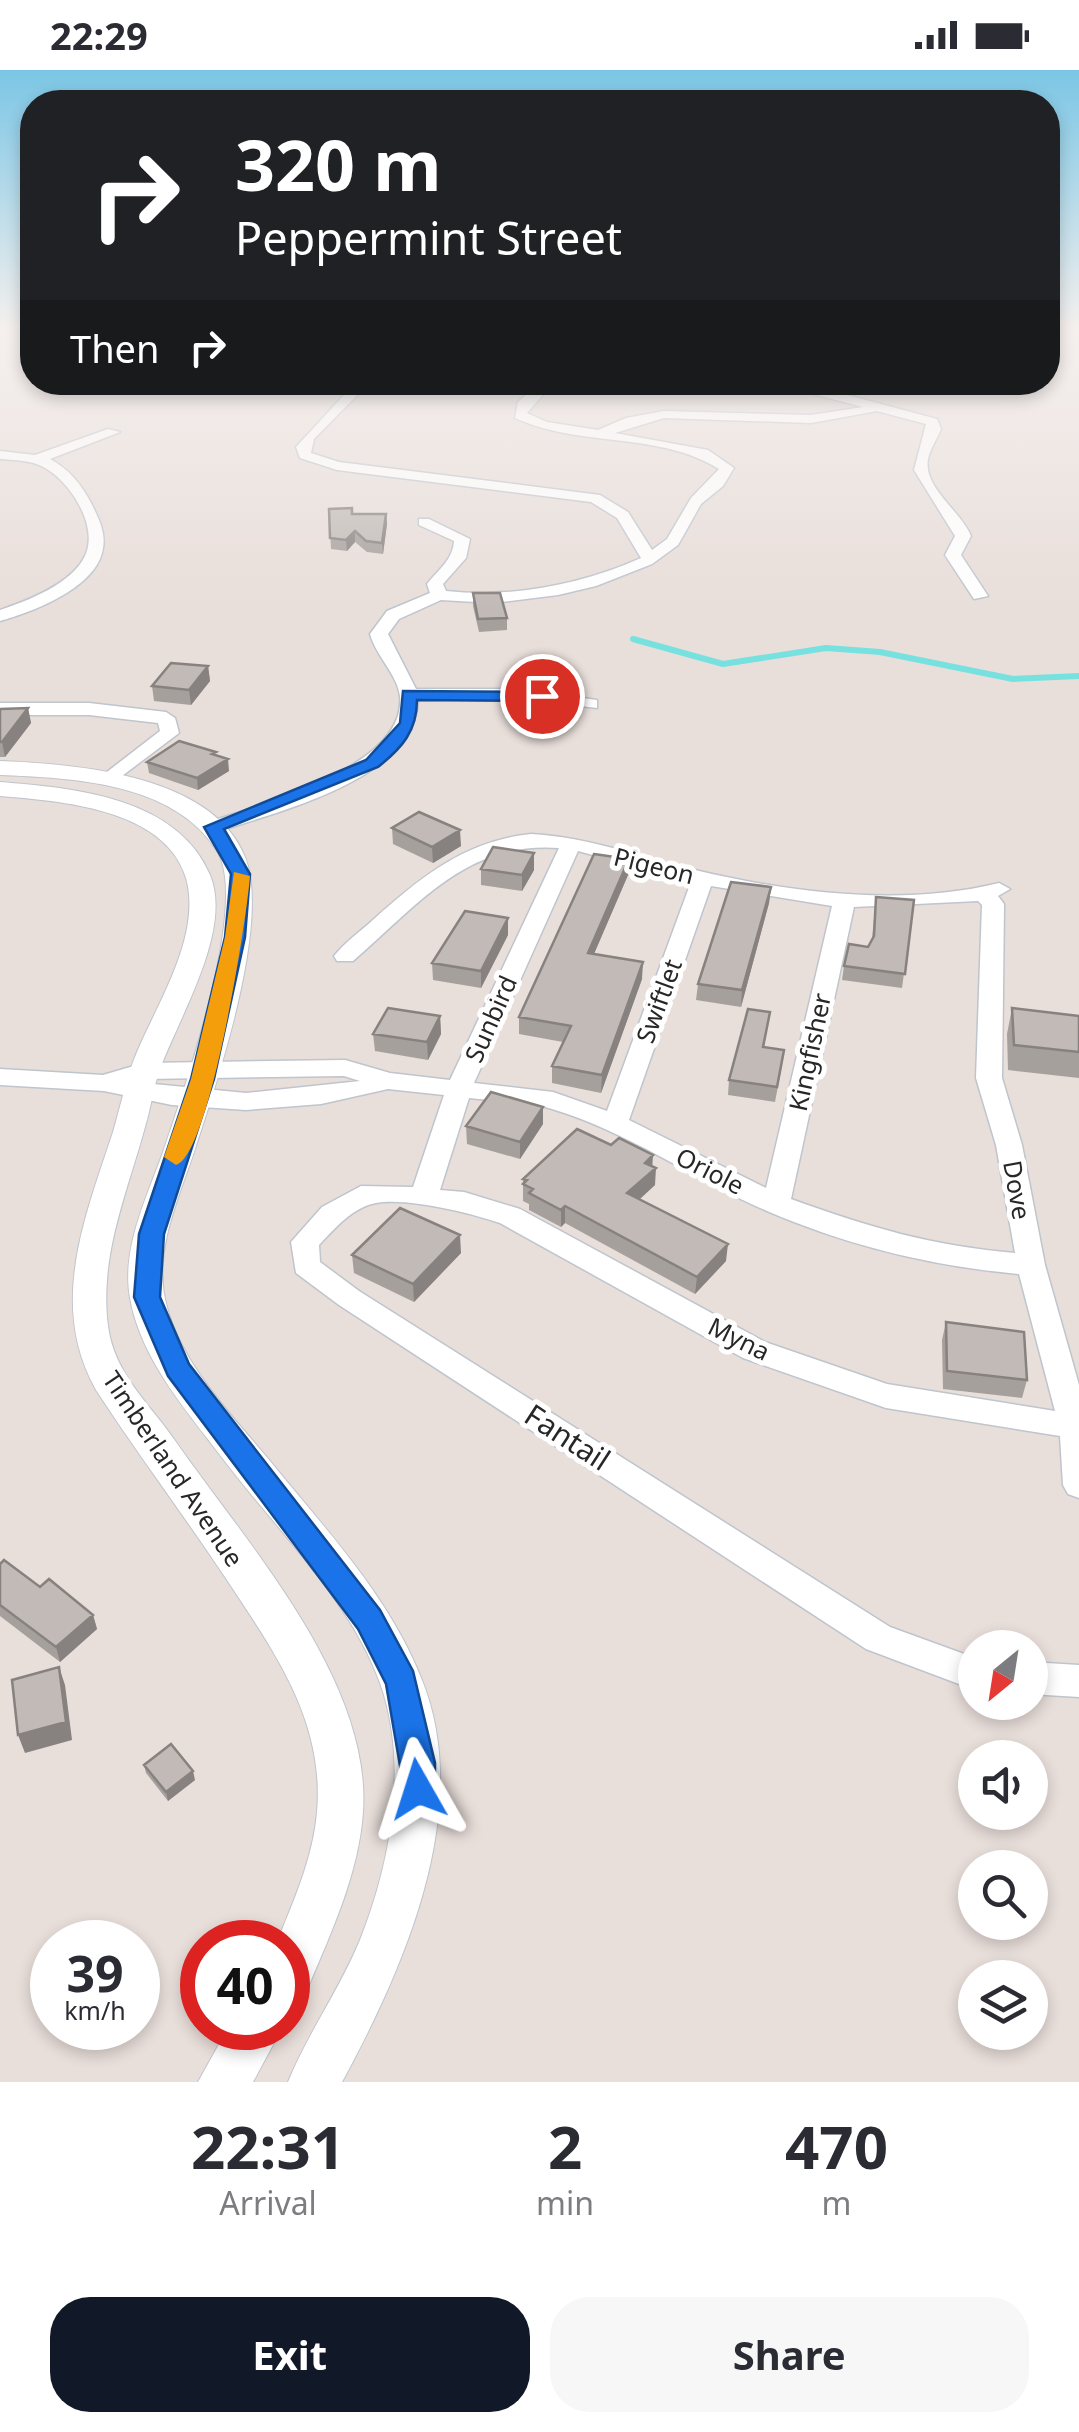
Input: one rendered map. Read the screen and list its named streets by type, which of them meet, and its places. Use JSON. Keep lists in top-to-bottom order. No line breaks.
{"streets":{"street":["Pigeon","Swiftlet","Sunbird","Kingfisher","Oriole","Dove","Myna","Fantail","Timberland Avenue"]},"crossings":[["Pigeon","Swiftlet"],["Pigeon","Sunbird"],["Pigeon","Kingfisher"],["Pigeon","Dove"],["Swiftlet","Oriole"],["Sunbird","Oriole"],["Sunbird","Myna"],["Sunbird","Fantail"],["Kingfisher","Oriole"],["Oriole","Dove"],["Dove","Myna"],["Myna","Fantail"]],"north":"bottom left","page":{"status":"22:29","turn":["320 m","Peppermint Street"],"then":"Then","speed":"39 km/h","limit":"40","eta":["22:31","Arrival","2","min","470","m"],"buttons":["Exit","Share"]}}
